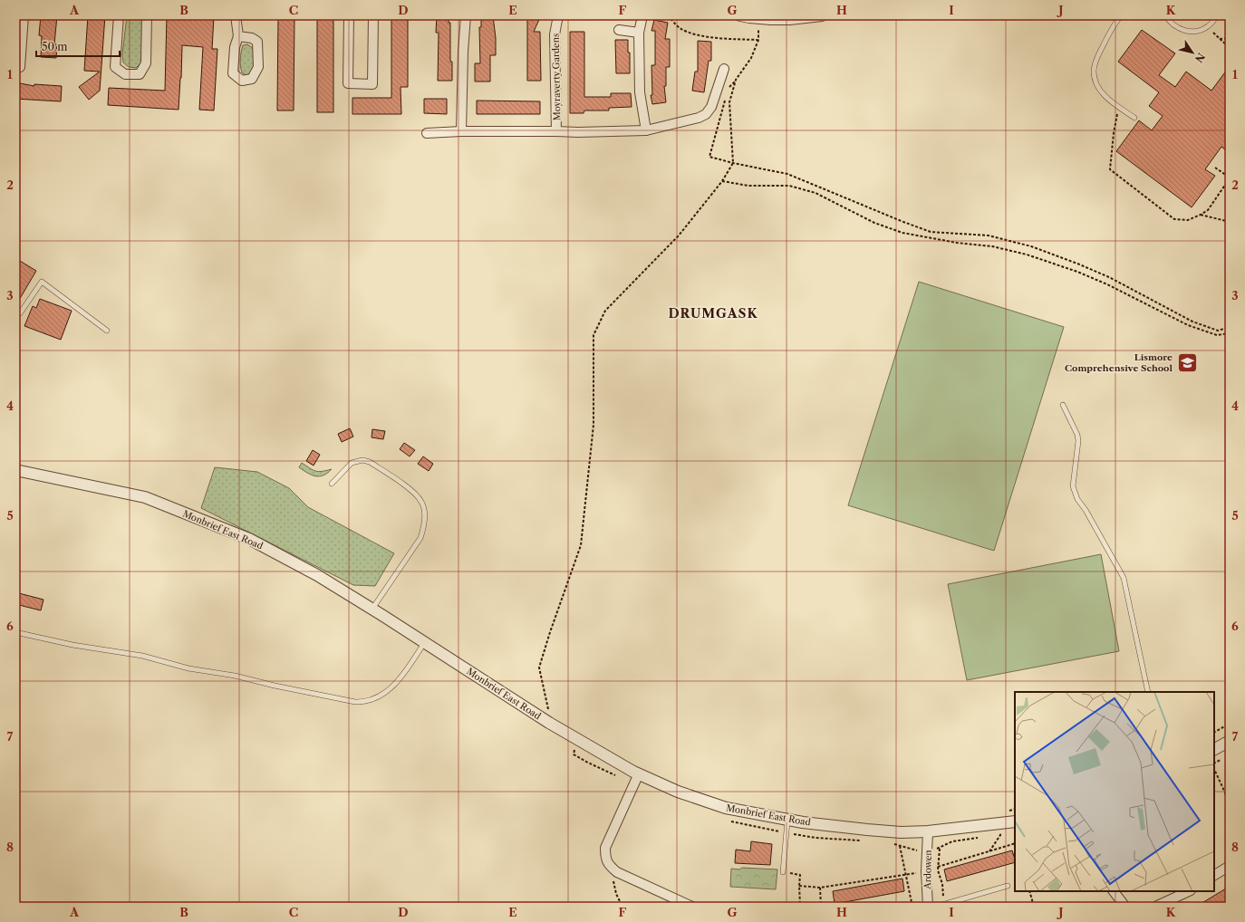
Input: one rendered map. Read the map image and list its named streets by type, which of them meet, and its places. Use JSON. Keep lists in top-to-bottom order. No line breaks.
{"streets":{"street":["Moyraverty Gardens","Monbrief East Road","Ardowen"]},"crossings":[["Monbrief East Road","Ardowen"]],"districts":["DRUMGASK"],"places":{"school or university":["Lismore Comprehensive School"]},"scale_bar":"50 m","north":"bottom right","grid":{"columns":["A","B","C","D","E","F","G","H","I","J","K"],"rows":["1","2","3","4","5","6","7","8"]}}
